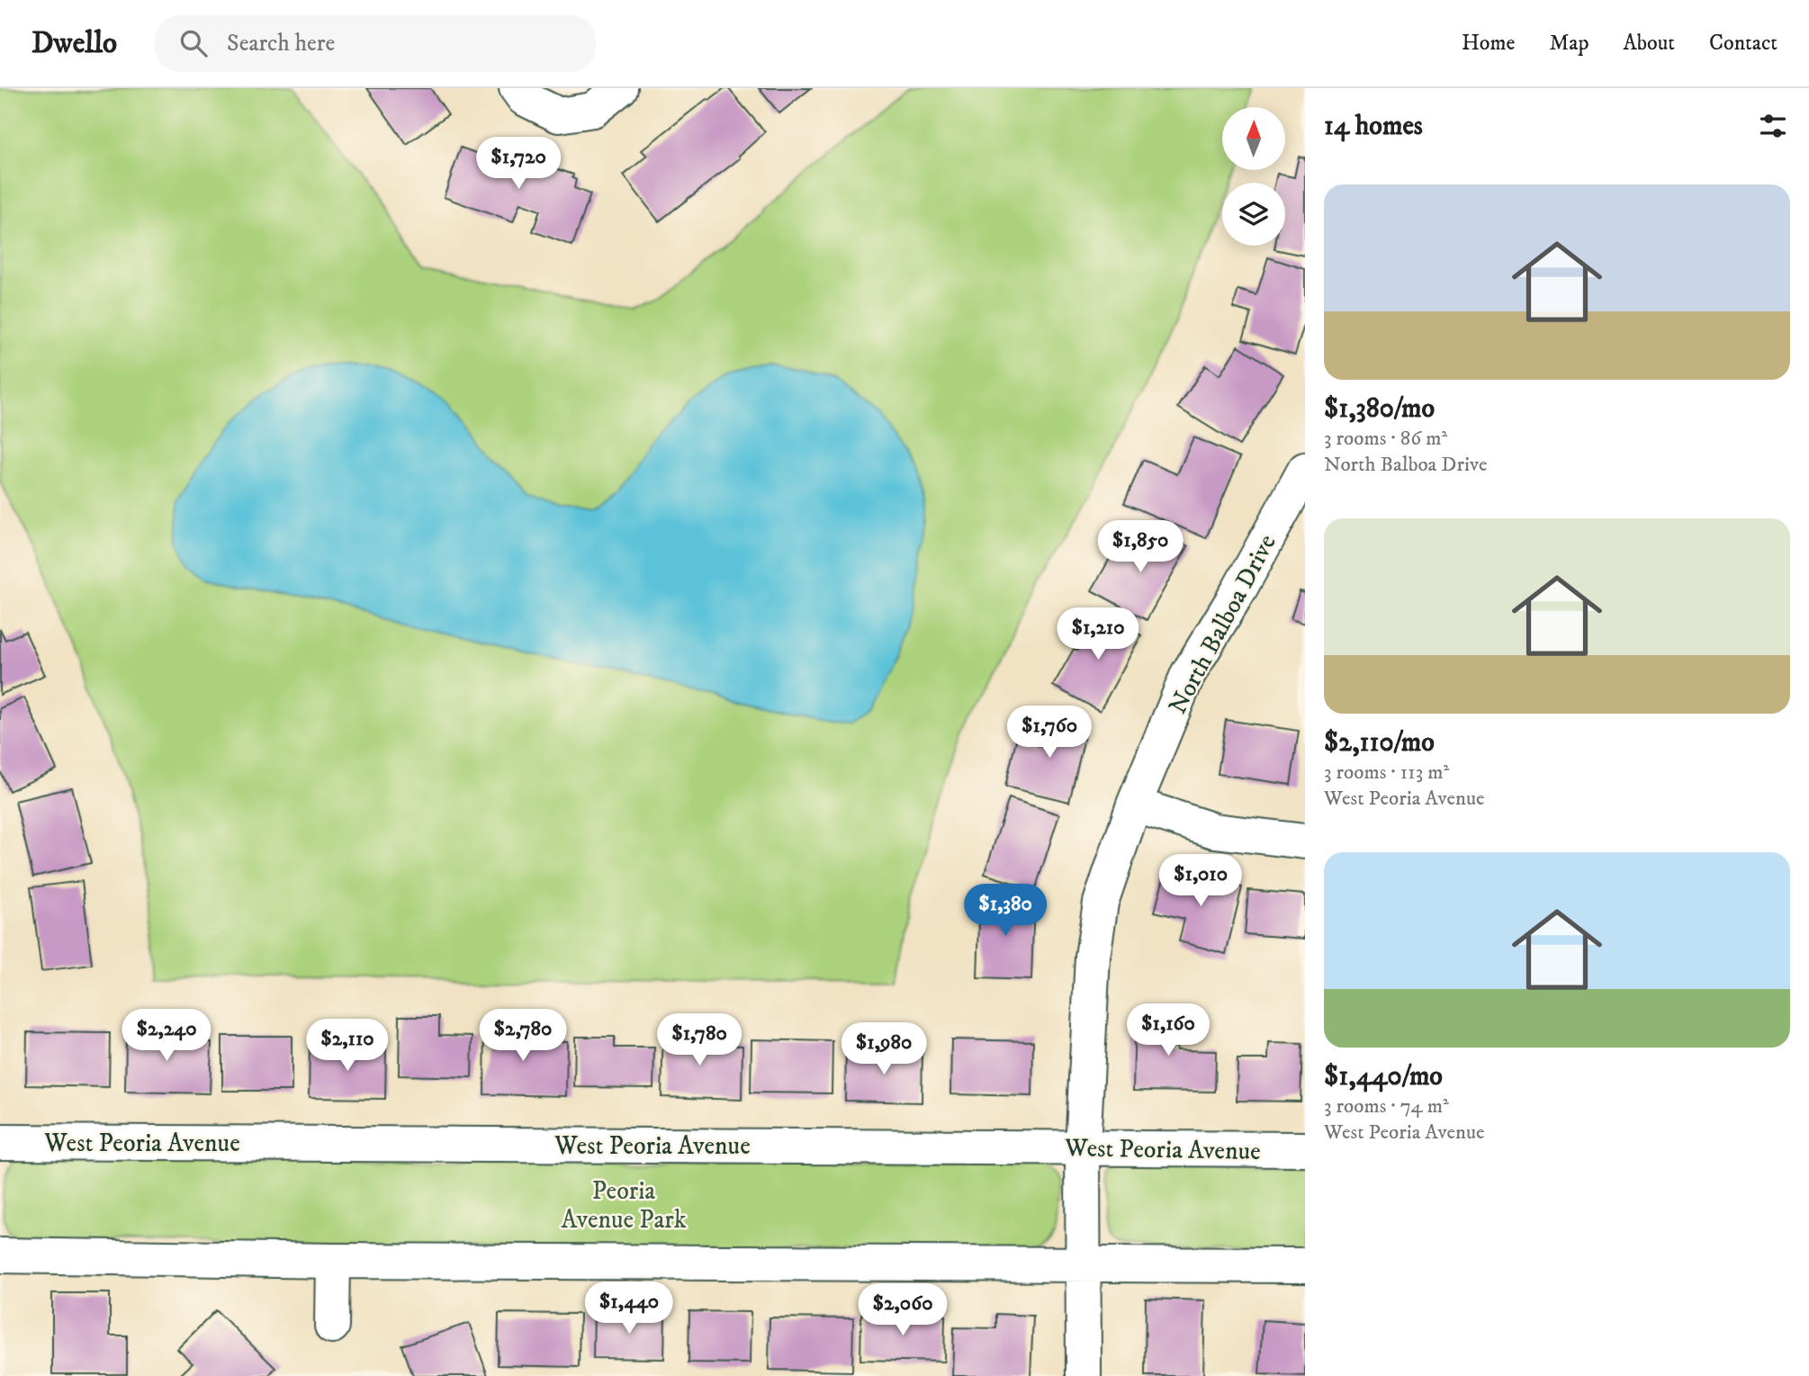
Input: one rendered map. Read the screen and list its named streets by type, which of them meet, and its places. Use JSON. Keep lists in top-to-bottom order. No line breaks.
{"streets":{"street":["North Balboa Drive","West Peoria Avenue"]},"crossings":[["North Balboa Drive","West Peoria Avenue"]],"parks":["Peoria Avenue Park"],"north":"top","page":{"header":"Dwello","search":"Search here","nav":["Home","Map","About","Contact"],"heading":"14 homes","price":["$1,720","$1,850","$1,210","$1,760","$1,010","$1,380","$1,160","$2,240","$2,780","$1,780","$2,110","$1,980","$1,440","$2,060"],"list":[{"name":"$1,380/mo","note":"3 rooms · 86 m² · North Balboa Drive"},{"name":"$2,110/mo","note":"3 rooms · 113 m² · West Peoria Avenue"},{"name":"$1,440/mo","note":"3 rooms · 74 m² · West Peoria Avenue"}]}}
